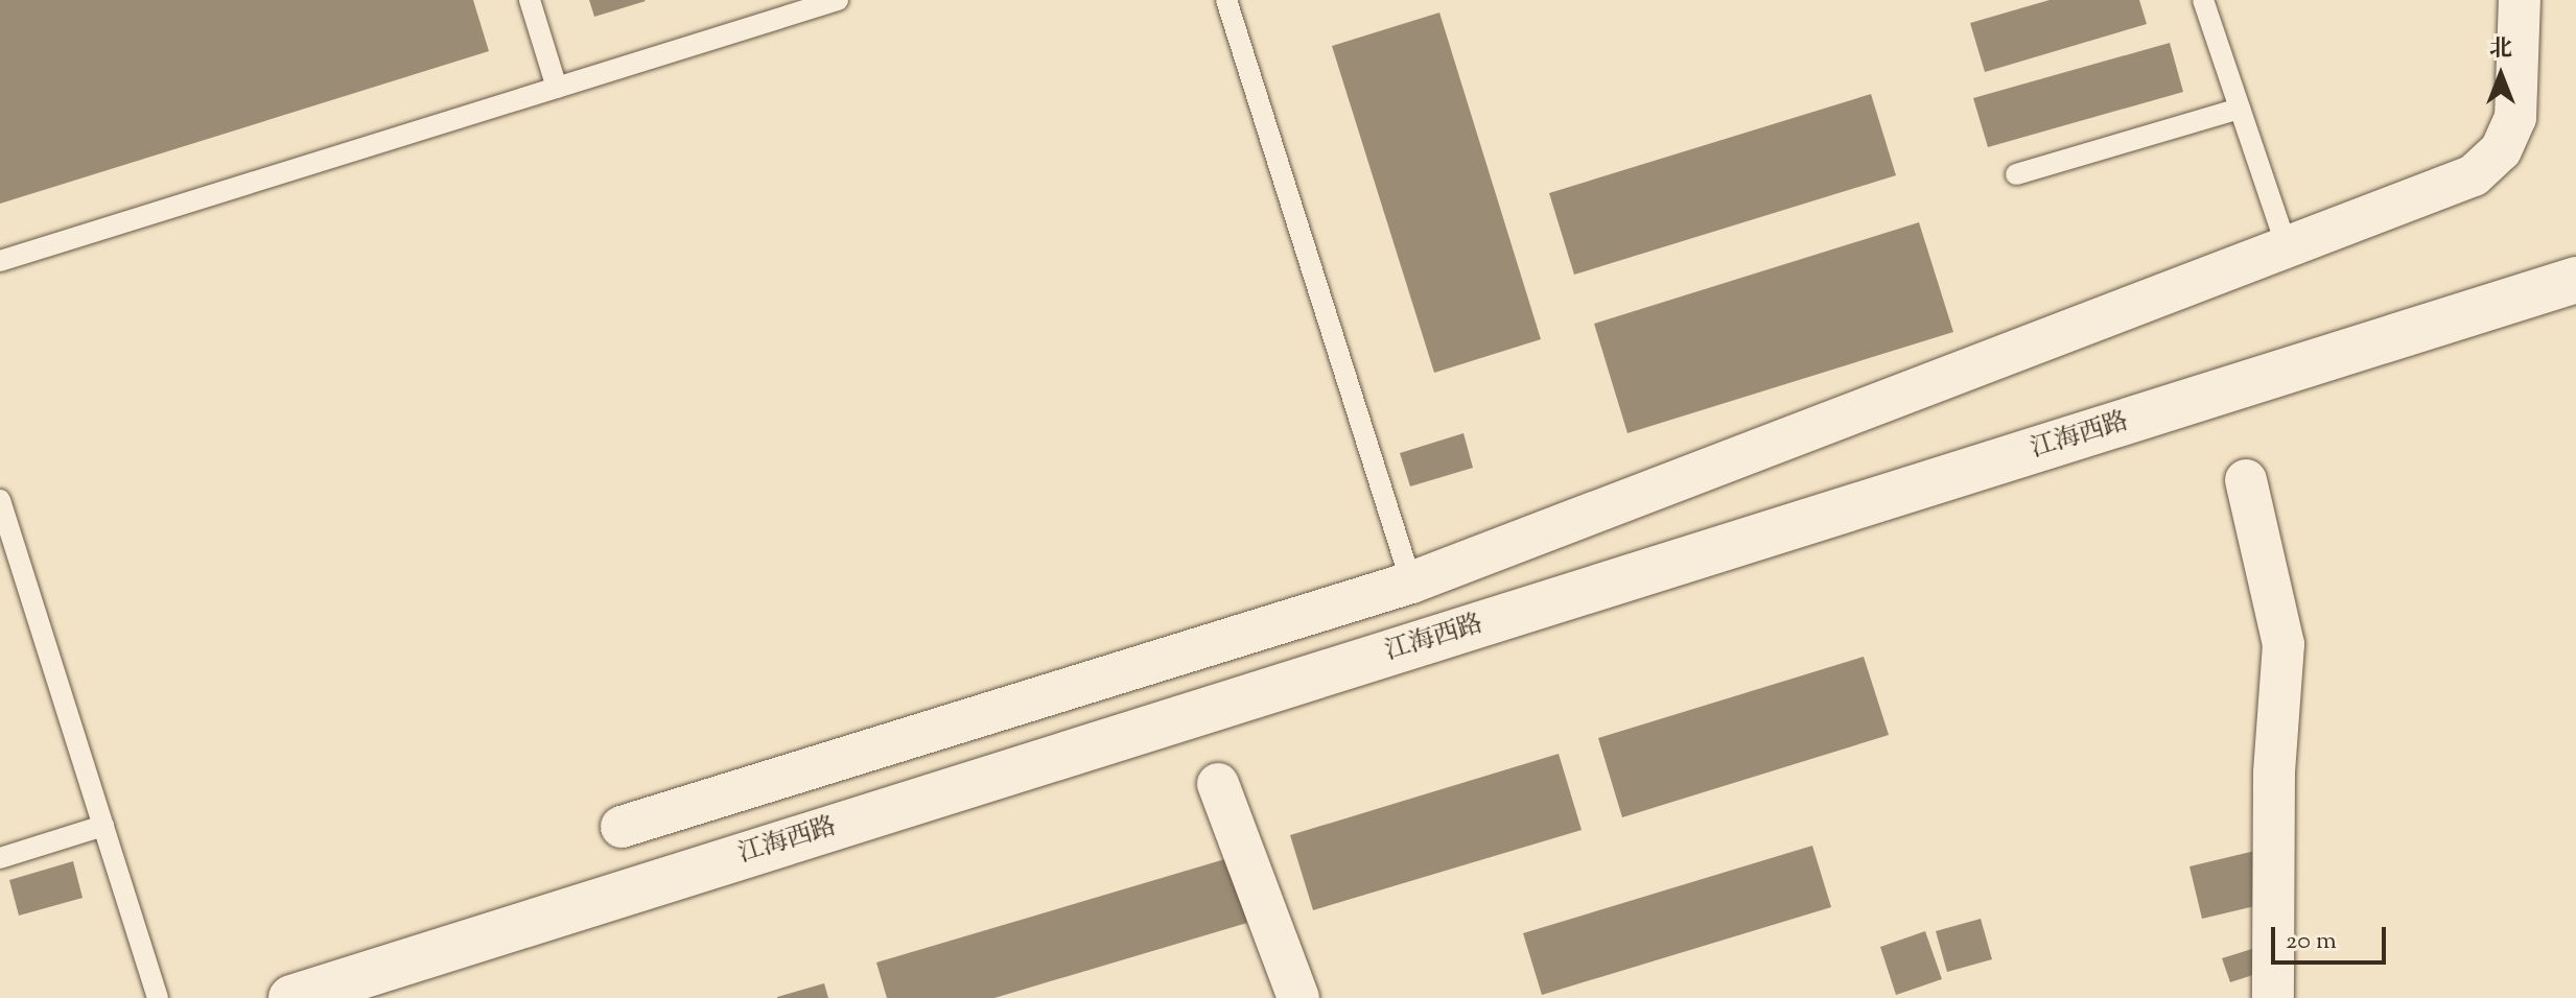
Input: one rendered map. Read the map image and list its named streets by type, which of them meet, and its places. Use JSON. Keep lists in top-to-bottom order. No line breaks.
{"streets":{"main road":["江海西路"]},"scale_bar":"20 m","north":"top"}
